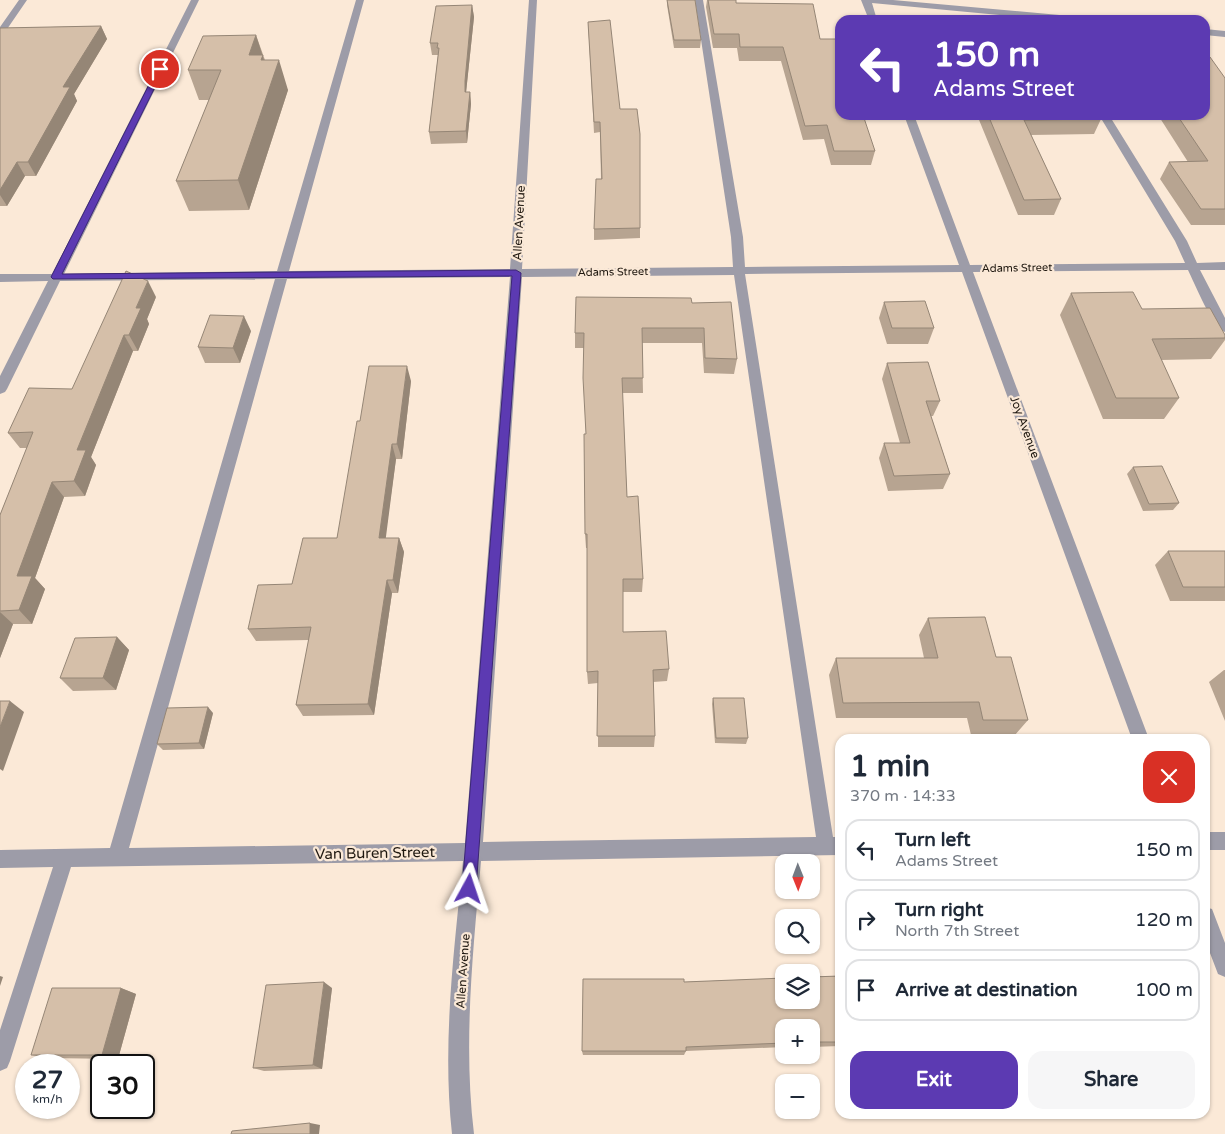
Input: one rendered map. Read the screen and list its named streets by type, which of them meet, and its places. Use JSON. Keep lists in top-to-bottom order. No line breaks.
{"streets":{"street":["Allen Avenue","Adams Street","Joy Avenue","Van Buren Street"]},"crossings":[["Allen Avenue","Adams Street"],["Allen Avenue","Van Buren Street"],["Adams Street","Joy Avenue"]],"north":"bottom","page":{"turn":["150 m","Adams Street"],"heading":["1 min","370 m · 14:33"],"list":[{"name":"Turn left","note":"Adams Street","value":"150 m"},{"name":"Turn right","note":"North 7th Street","value":"120 m"},{"name":"Arrive at destination","value":"100 m"}],"map_buttons":["+","−"],"buttons":["Exit","Share"],"speed":"27 km/h","limit":"30"}}
